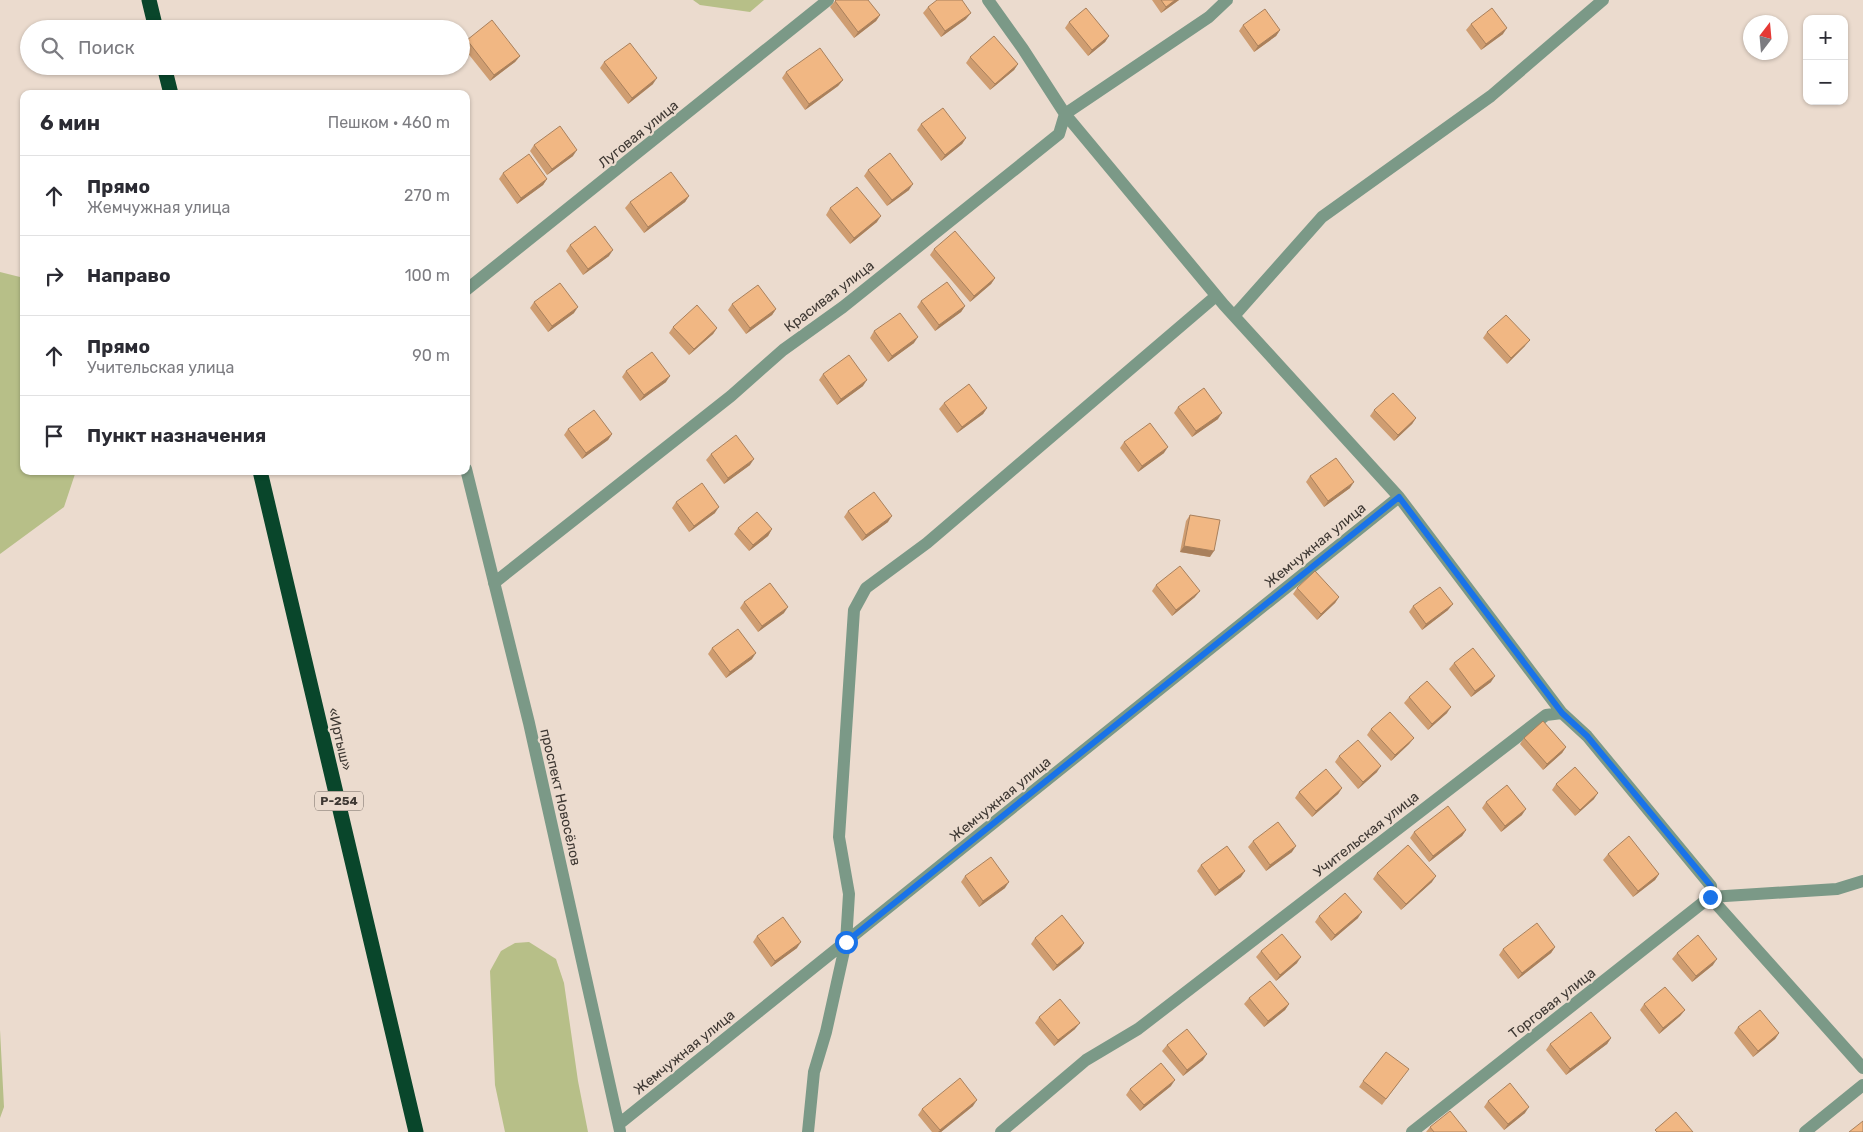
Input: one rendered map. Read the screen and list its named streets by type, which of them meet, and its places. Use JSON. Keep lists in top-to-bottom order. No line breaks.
{"streets":{"highway":["«Иртыш»","Р-254"],"street":["Луговая улица","Красивая улица","Жемчужная улица","проспект Новосёлов","Учительская улица","Торговая улица"]},"crossings":[["Красивая улица","проспект Новосёлов"],["Жемчужная улица","проспект Новосёлов"]],"north":"top","page":{"map_buttons":["+","−"],"search":"Поиск","heading":["6 мин","Пешком · 460 m"],"list":[["Прямо","Жемчужная улица","270 m"],["Направо","100 m"],["Прямо","Учительская улица","90 m"],"Пункт назначения"]}}
